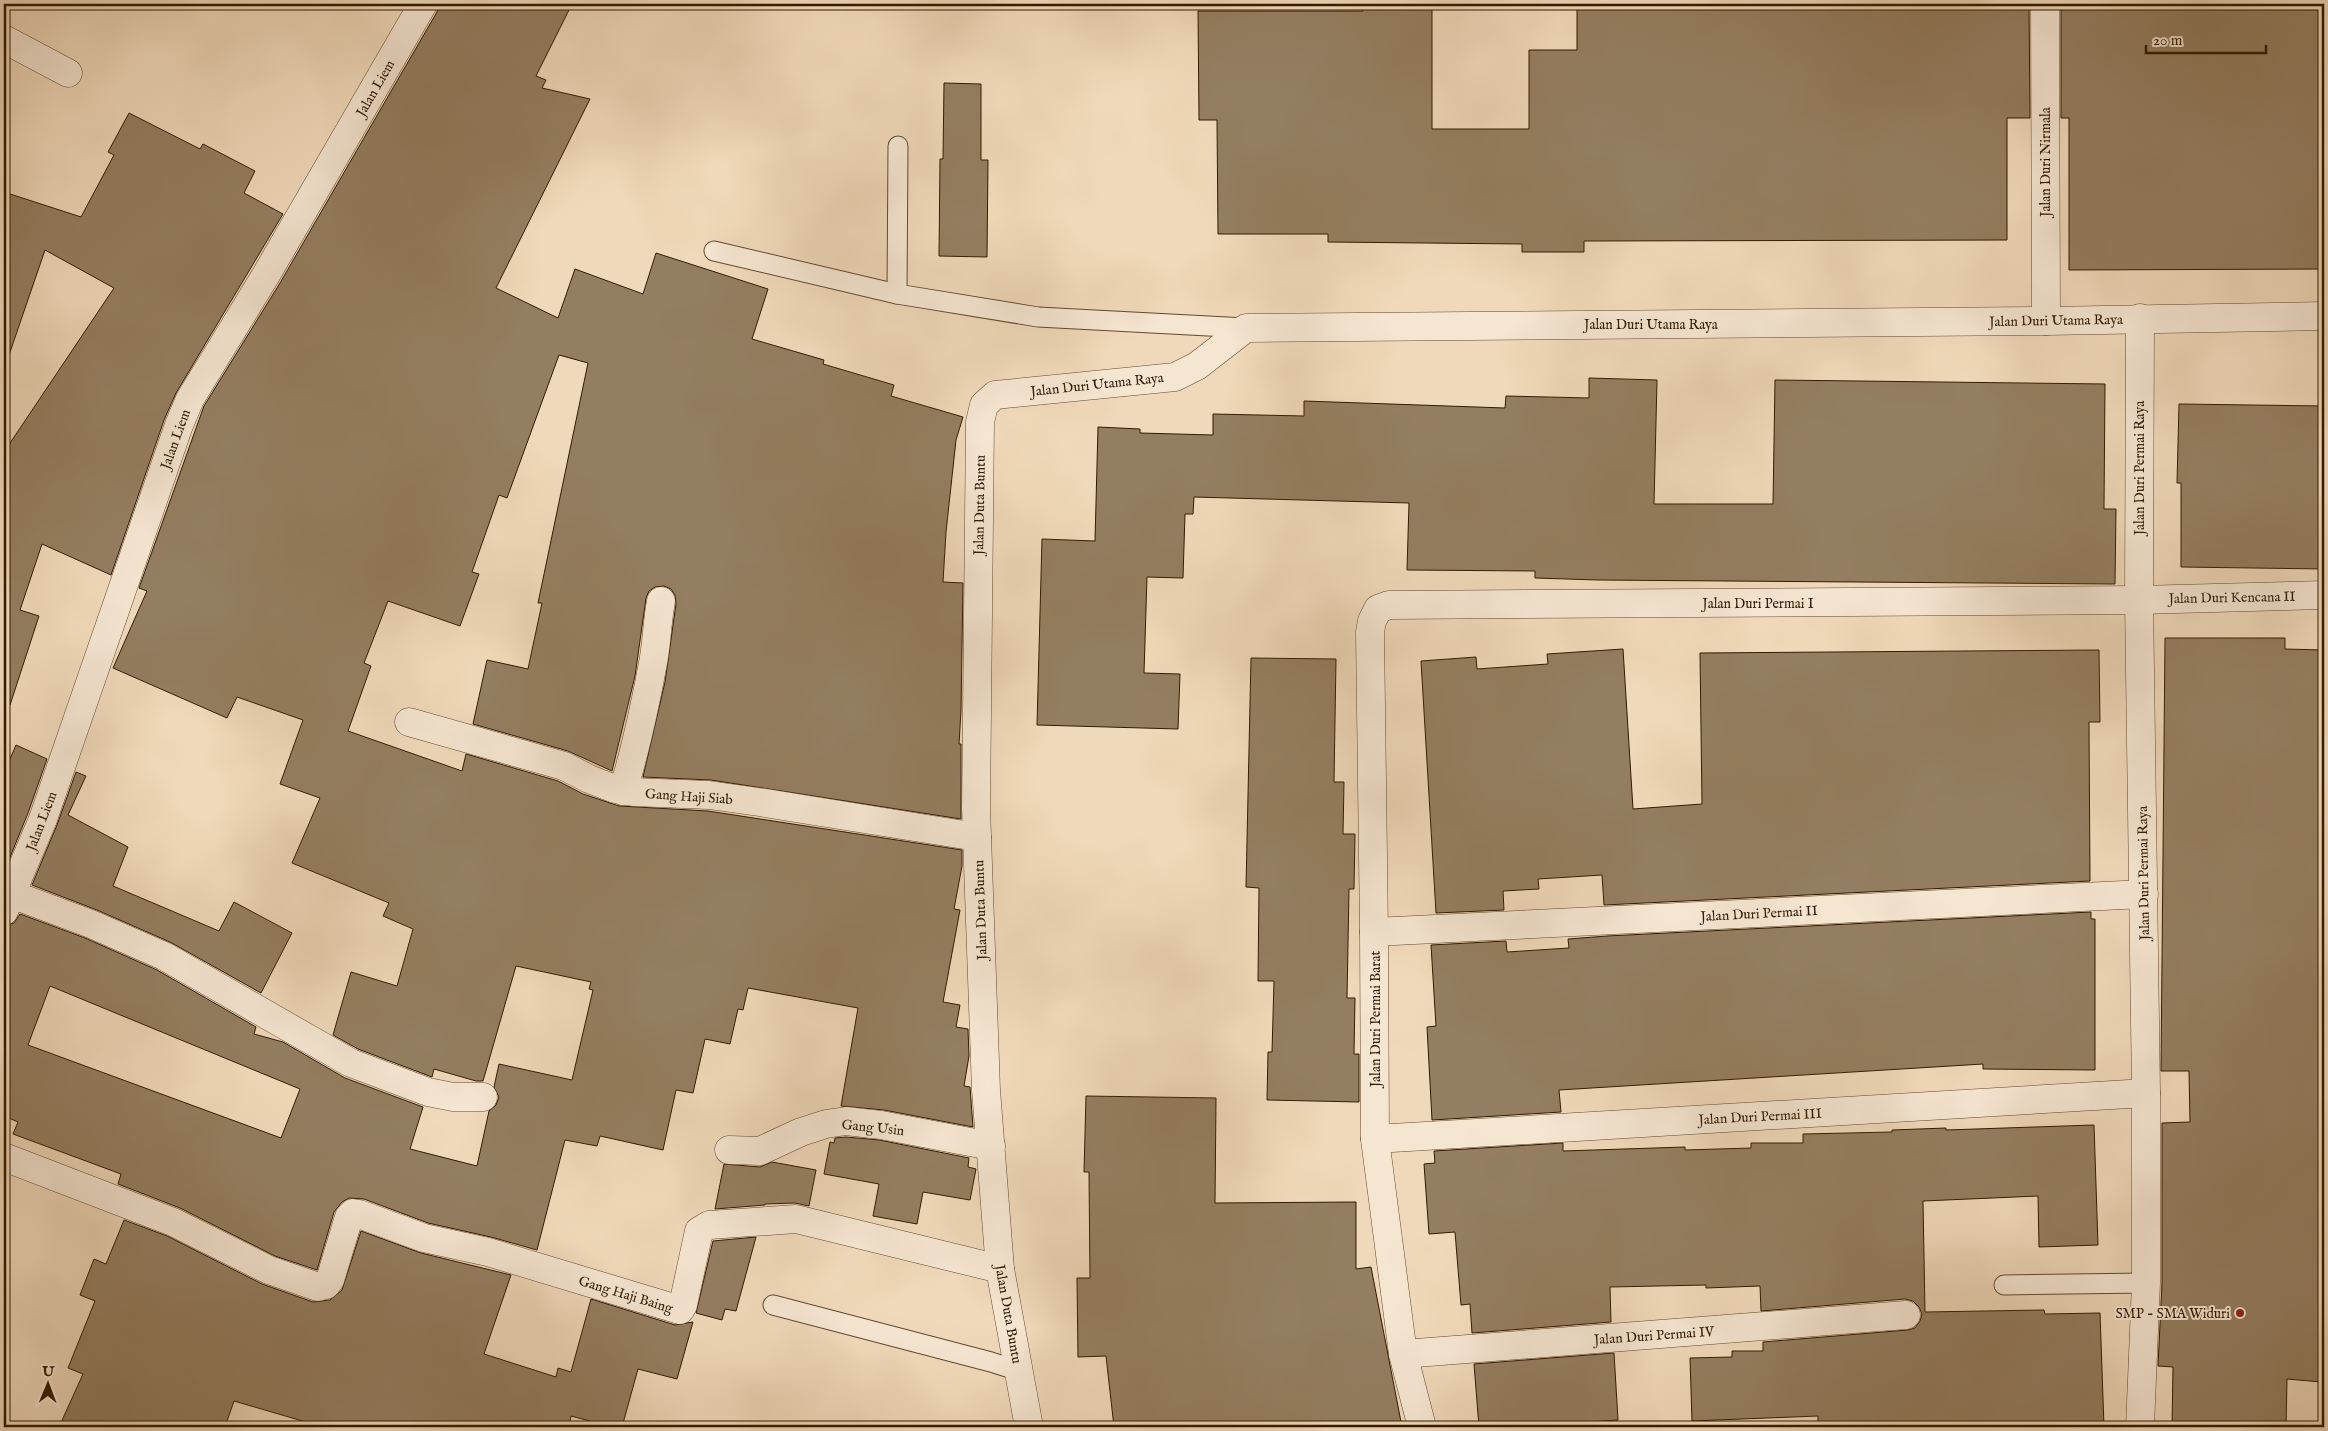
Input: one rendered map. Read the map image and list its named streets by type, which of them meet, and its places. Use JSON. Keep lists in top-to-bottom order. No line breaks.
{"streets":{"street":["Jalan Liem","Jalan Duri Nirmala","Jalan Duri Utama Raya","Jalan Duri Permai Raya","Jalan Duta Buntu","Jalan Duri Kencana II","Jalan Duri Permai I","Gang Haji Siab","Jalan Duri Permai II","Jalan Duri Permai Barat","Jalan Duri Permai III","Gang Usin","Gang Haji Baing","Jalan Duri Permai IV"]},"crossings":[["Jalan Duri Nirmala","Jalan Duri Utama Raya"],["Jalan Duri Utama Raya","Jalan Duri Permai Raya"],["Jalan Duri Utama Raya","Jalan Duta Buntu"],["Jalan Duri Permai Raya","Jalan Duri Kencana II"],["Jalan Duri Permai Raya","Jalan Duri Permai I"],["Jalan Duri Permai Raya","Jalan Duri Permai II"],["Jalan Duri Permai Raya","Jalan Duri Permai III"],["Jalan Duta Buntu","Gang Haji Siab"],["Jalan Duta Buntu","Gang Usin"],["Jalan Duta Buntu","Gang Haji Baing"],["Jalan Duri Kencana II","Jalan Duri Permai I"],["Jalan Duri Permai I","Jalan Duri Permai Barat"],["Jalan Duri Permai II","Jalan Duri Permai Barat"],["Jalan Duri Permai Barat","Jalan Duri Permai III"],["Jalan Duri Permai Barat","Jalan Duri Permai IV"]],"places":["SMP - SMA Widuri"],"scale_bar":"20 m","north":"top"}
